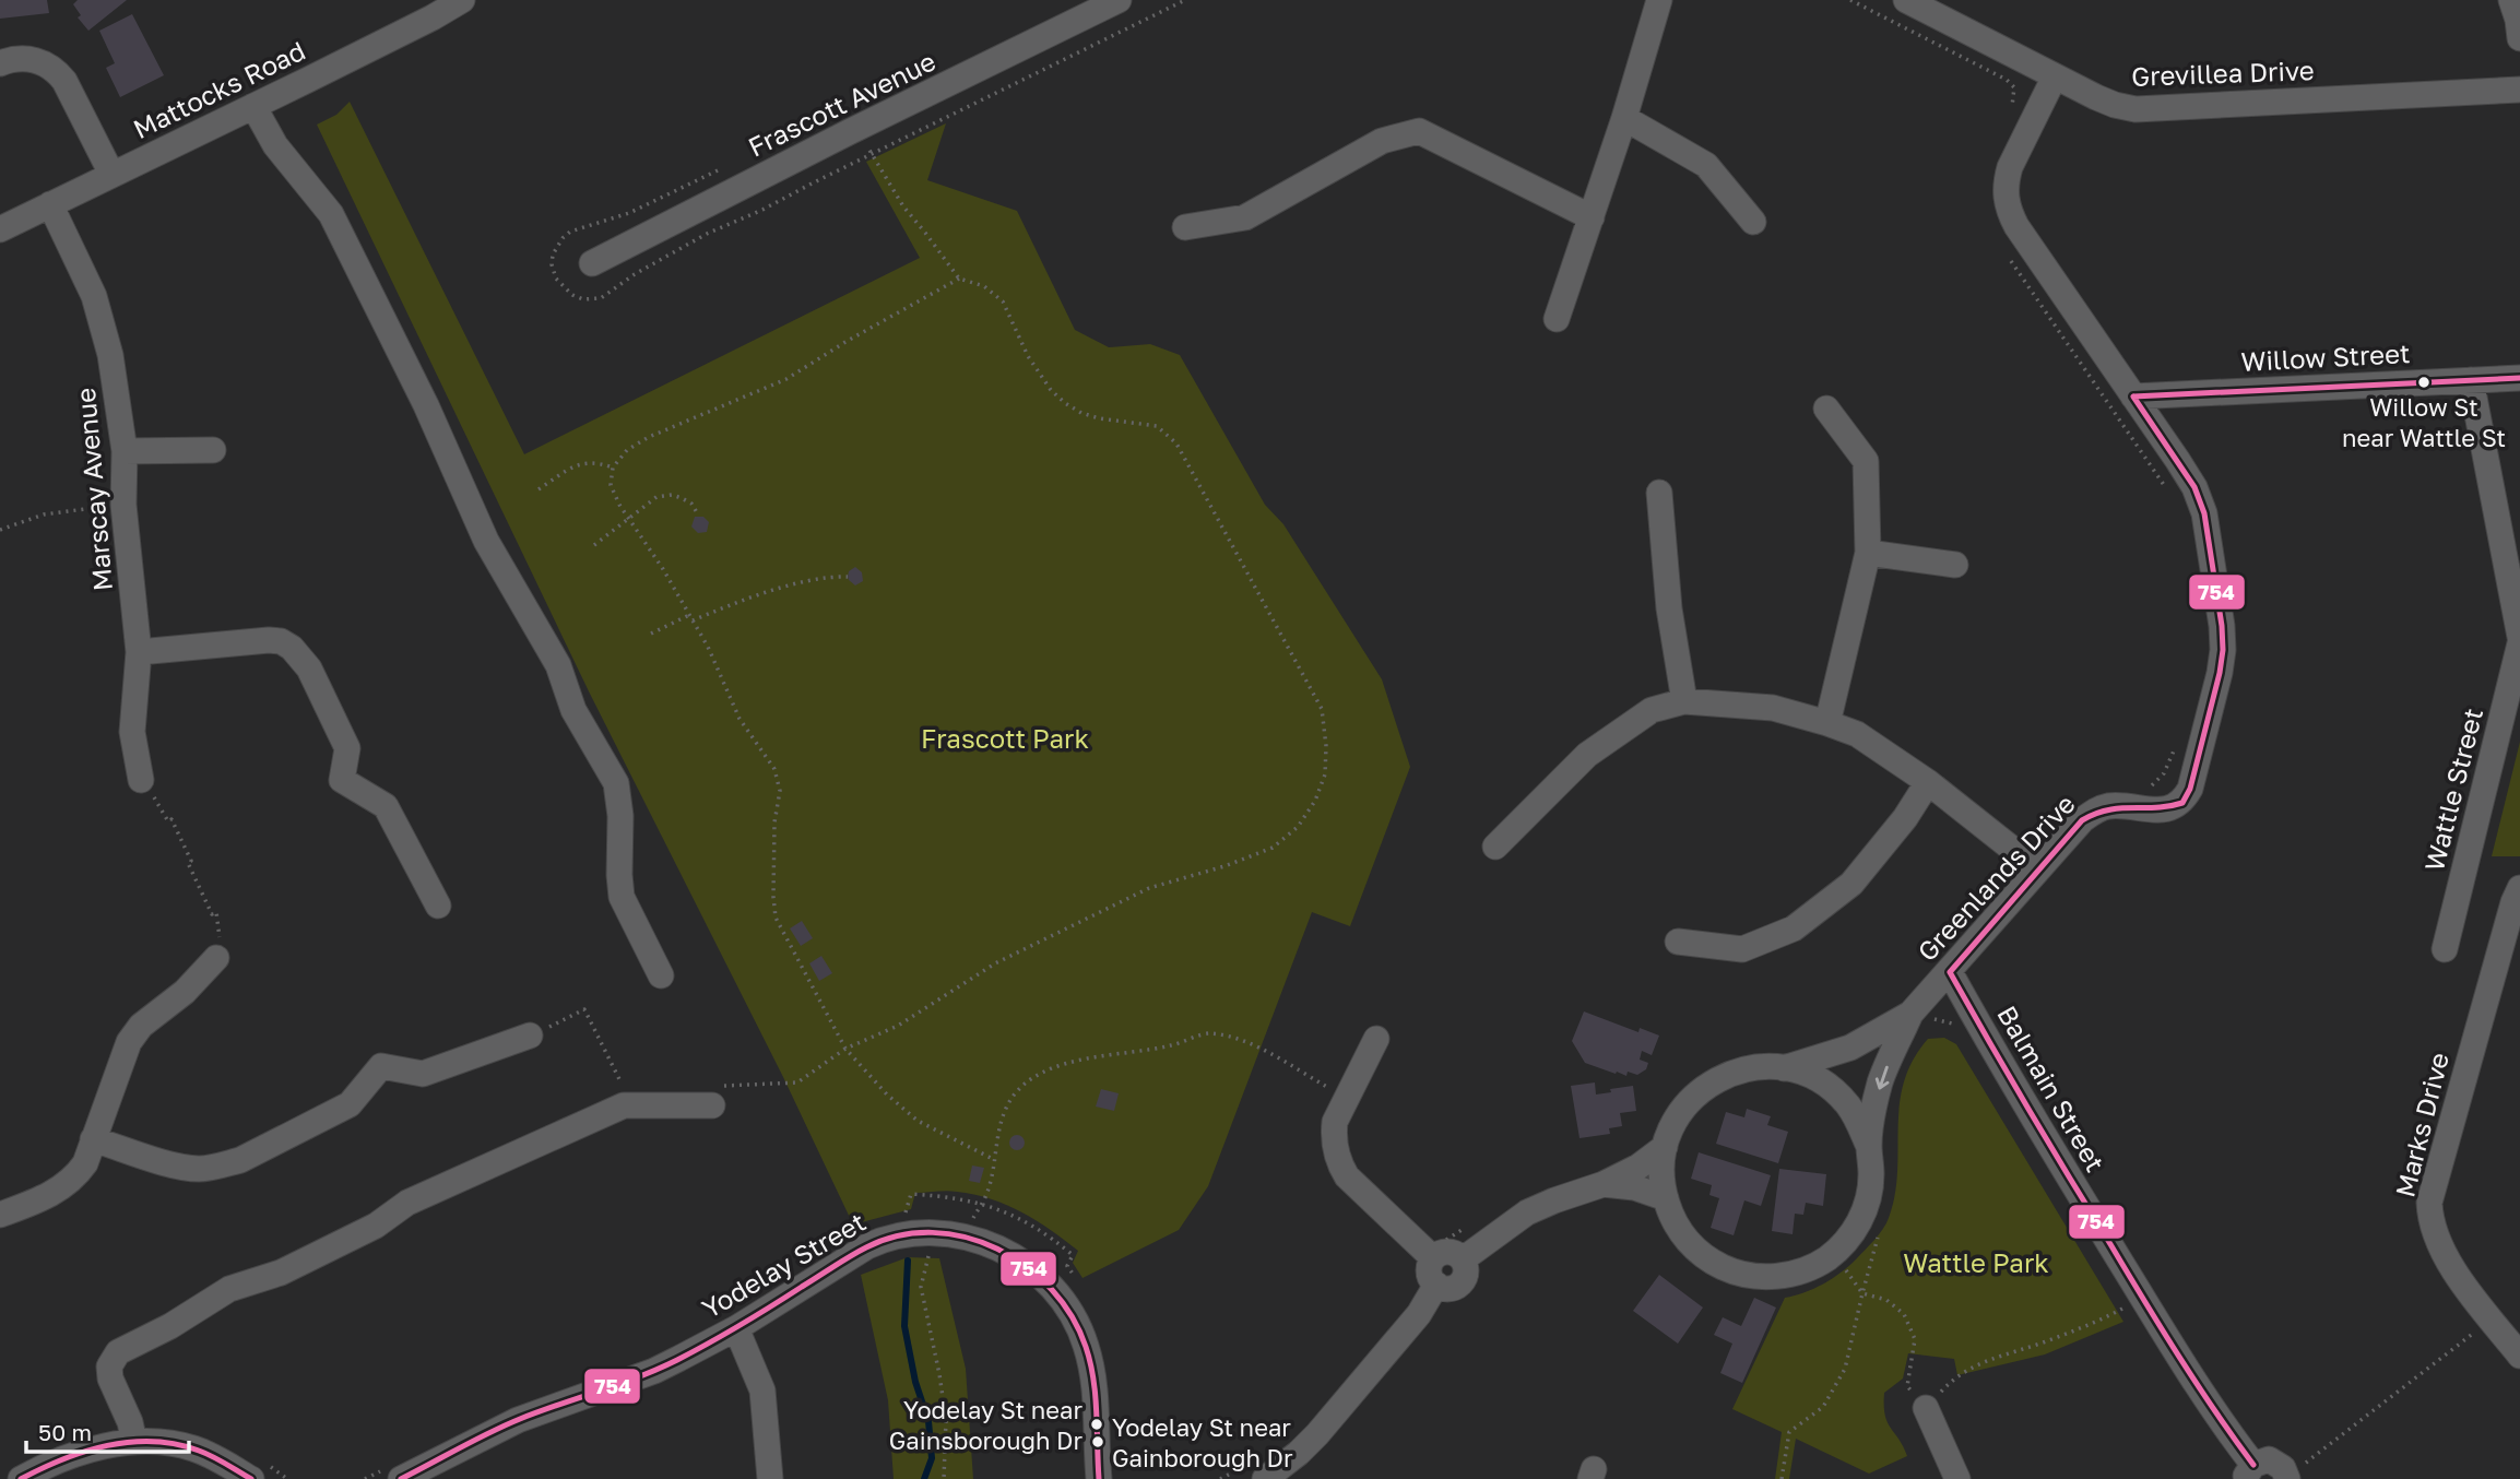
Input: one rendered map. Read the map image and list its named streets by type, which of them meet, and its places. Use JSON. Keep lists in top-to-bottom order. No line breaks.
{"streets":{"street":["Grevillea Drive","Mattocks Road","Frascott Avenue","Willow Street","Marscay Avenue","Wattle Street","Greenlands Drive","Balmain Street","Marks Drive","Yodelay Street"]},"crossings":[["Mattocks Road","Marscay Avenue"],["Willow Street","Greenlands Drive"],["Greenlands Drive","Balmain Street"]],"parks":["Frascott Park","Wattle Park"],"places":["Willow St near Wattle St","Yodelay St near Gainsborough Dr","Yodelay St near Gainborough Dr"],"lines":["transit line 754"],"scale_bar":"50 m"}
